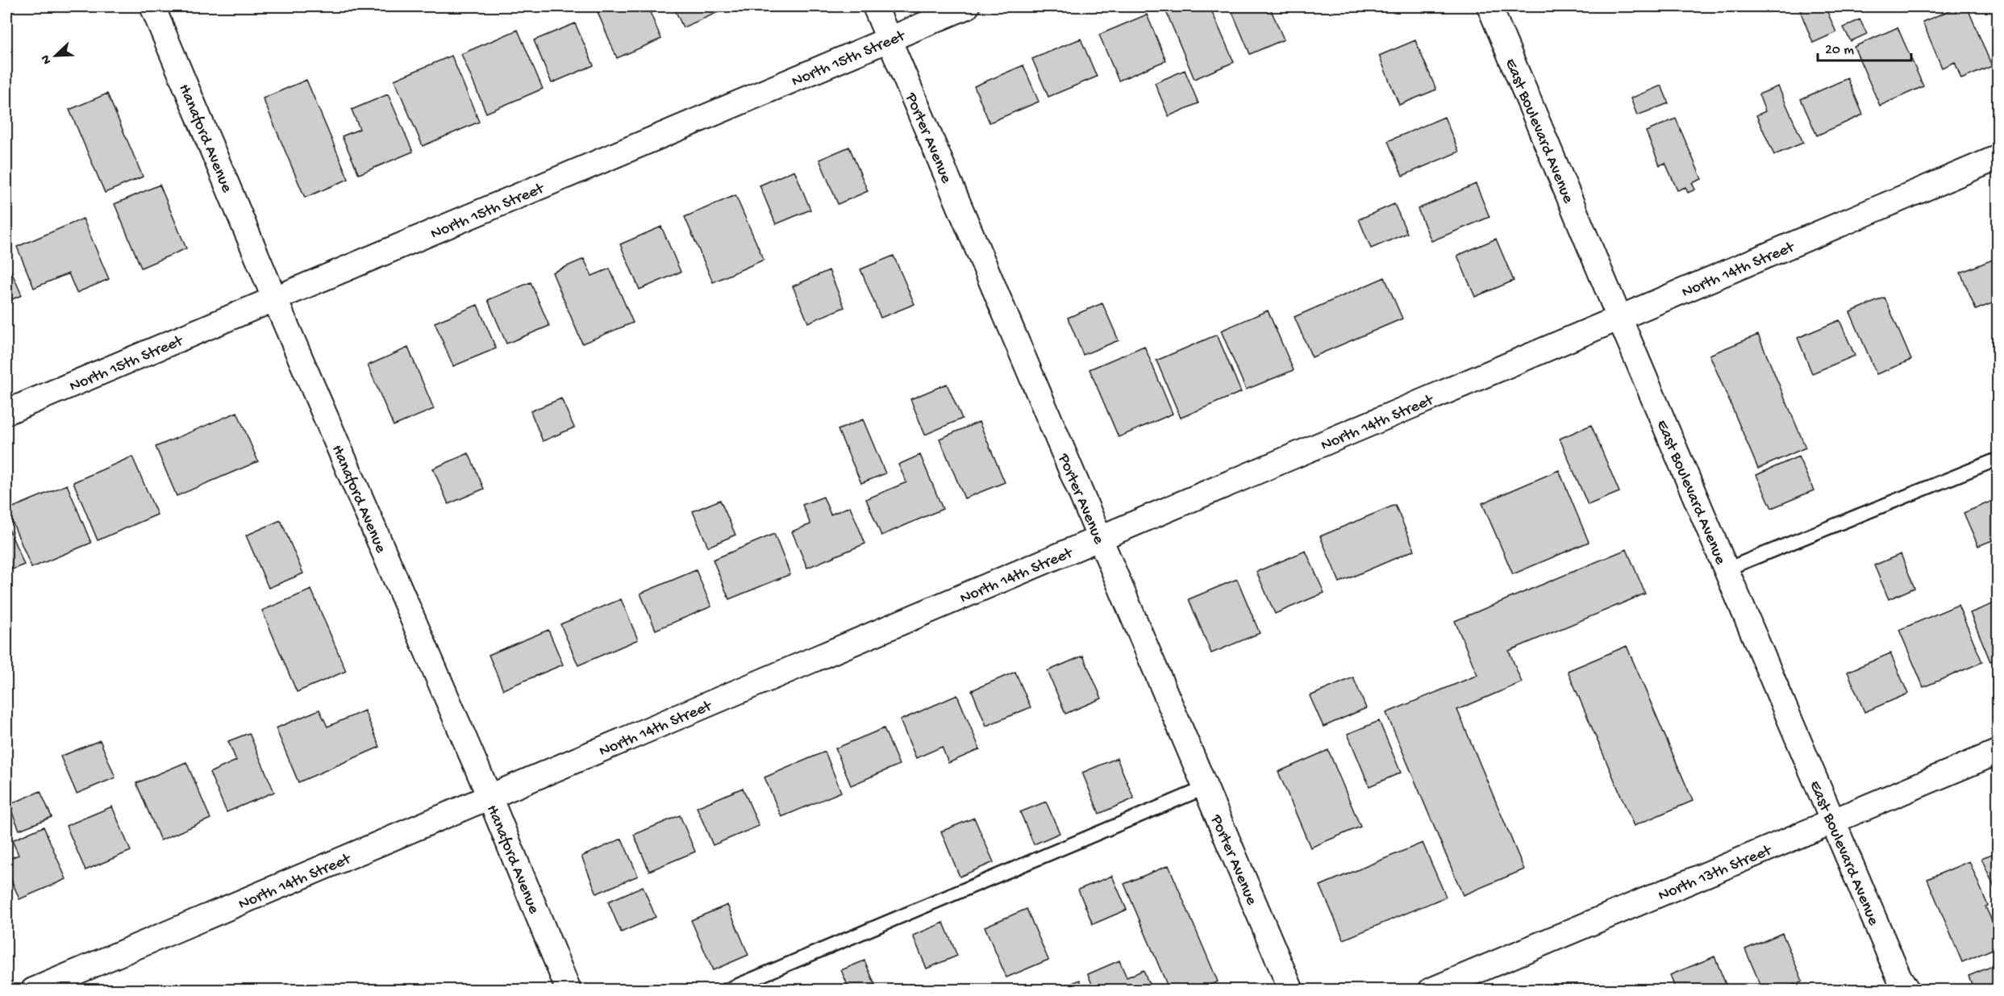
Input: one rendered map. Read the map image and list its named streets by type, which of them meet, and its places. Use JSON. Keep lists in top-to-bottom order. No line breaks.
{"streets":{"street":["North 15th Street","East Boulevard Avenue","Hanaford Avenue","Porter Avenue","North 14th Street","North 13th Street"]},"crossings":[["North 15th Street","Hanaford Avenue"],["North 15th Street","Porter Avenue"],["East Boulevard Avenue","North 14th Street"],["East Boulevard Avenue","North 13th Street"],["Hanaford Avenue","North 14th Street"],["Porter Avenue","North 14th Street"]],"scale_bar":"20 m","north":"bottom left"}
